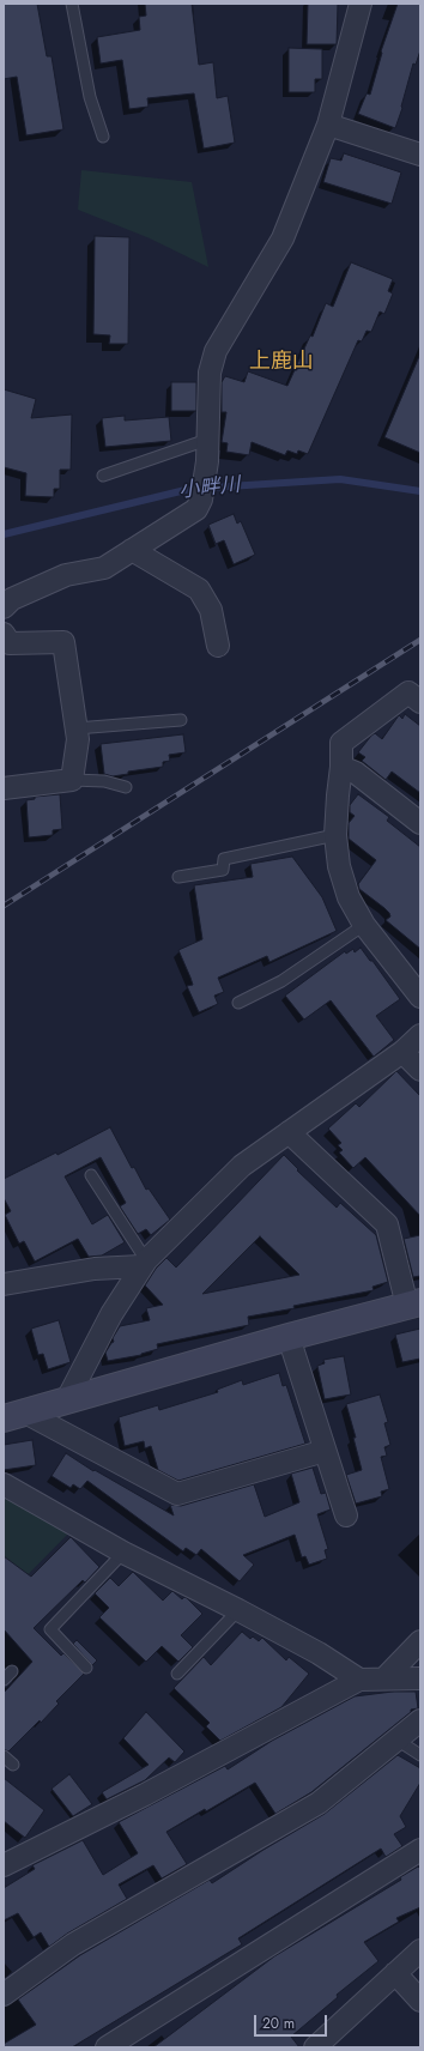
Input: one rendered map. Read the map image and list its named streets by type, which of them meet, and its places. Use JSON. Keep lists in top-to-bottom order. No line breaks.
{"districts":["上鹿山"],"water":["小畔川"],"scale_bar":"20 m"}
